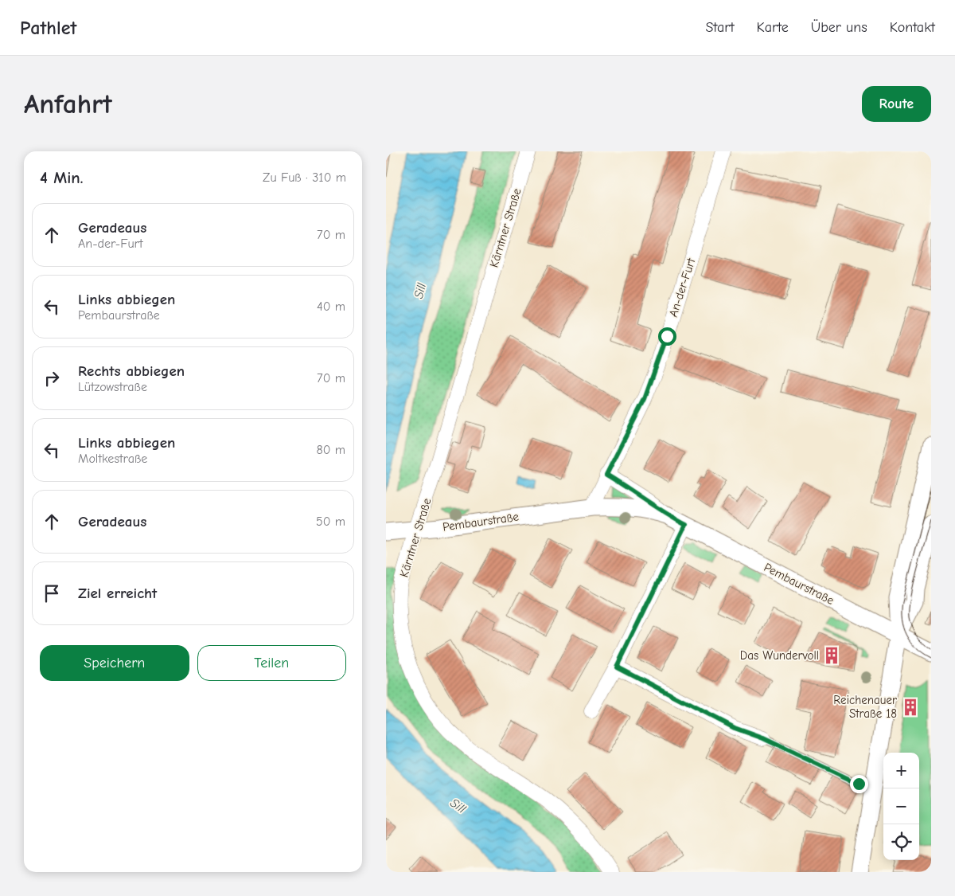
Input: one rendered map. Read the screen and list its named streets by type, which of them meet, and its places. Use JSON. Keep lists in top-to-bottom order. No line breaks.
{"streets":{"street":["Kärntner Straße","An-der-Furt","Pembaurstraße"]},"crossings":[["Kärntner Straße","Pembaurstraße"],["An-der-Furt","Pembaurstraße"]],"water":["Sill"],"places":{"building":["Das Wundervoll","Reichenauer Straße 18"]},"page":{"header":"Pathlet","nav":["Start","Karte","Über uns","Kontakt"],"buttons":["Route",["Speichern","Teilen"]],"title":"Anfahrt","heading":["4 Min.","Zu Fuß · 310 m"],"list":[["Geradeaus","An-der-Furt","70 m"],["Links abbiegen","Pembaurstraße","40 m"],["Rechts abbiegen","Lützowstraße","70 m"],["Links abbiegen","Moltkestraße","80 m"],["Geradeaus","50 m"],"Ziel erreicht"],"map_buttons":["+","−"]}}
